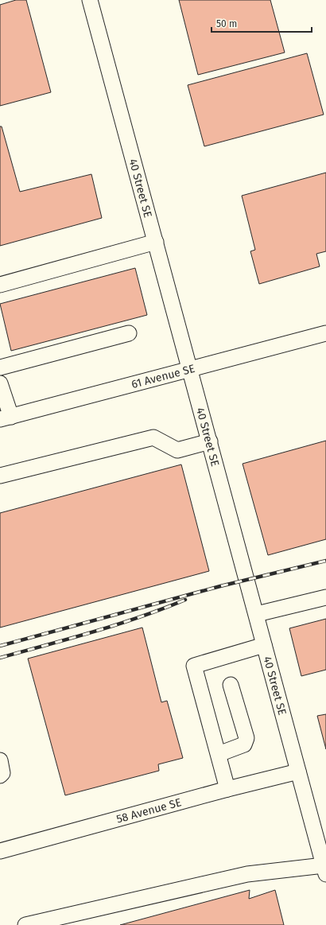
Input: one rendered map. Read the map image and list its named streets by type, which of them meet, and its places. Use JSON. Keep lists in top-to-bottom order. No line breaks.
{"streets":{"street":["40 Street SE","61 Avenue SE","58 Avenue SE"]},"crossings":[["40 Street SE","61 Avenue SE"],["40 Street SE","58 Avenue SE"]],"scale_bar":"50 m"}
